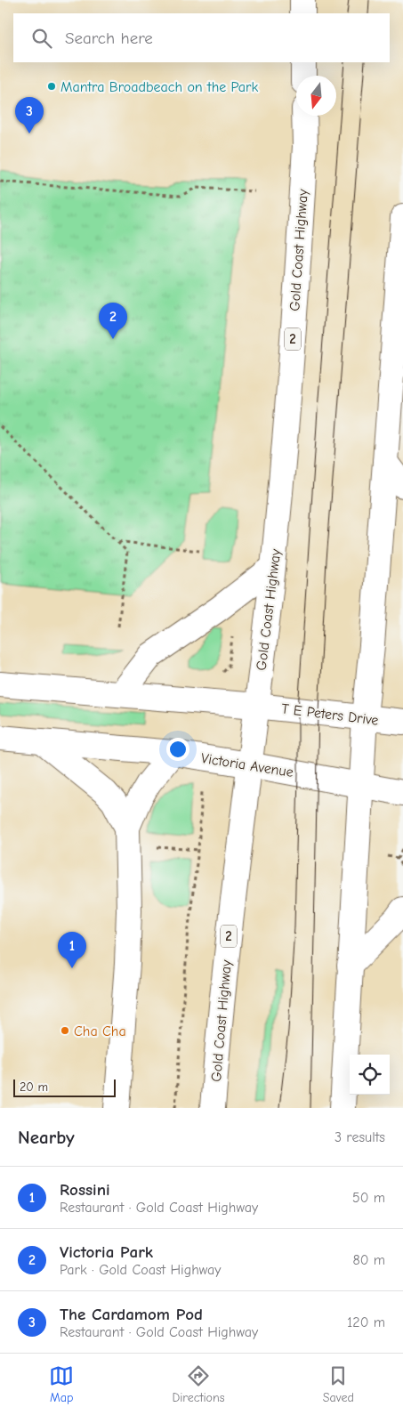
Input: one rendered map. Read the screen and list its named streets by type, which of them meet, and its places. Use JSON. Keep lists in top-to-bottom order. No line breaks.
{"streets":{"main road":["Gold Coast Highway","2","T E Peters Drive","Victoria Avenue"]},"crossings":[["Gold Coast Highway","T E Peters Drive"],["Gold Coast Highway","Victoria Avenue"]],"places":["Mantra Broadbeach on the Park","Cha Cha"],"scale_bar":"20 m","north":"bottom","page":{"search":"Search here","pins":["3","2","1"],"scale":"20 m","heading":["Nearby","3 results"],"list":[{"mark":"1","name":"Rossini","note":"Restaurant · Gold Coast Highway","value":"50 m"},{"mark":"2","name":"Victoria Park","note":"Park · Gold Coast Highway","value":"80 m"},{"mark":"3","name":"The Cardamom Pod","note":"Restaurant · Gold Coast Highway","value":"120 m"}],"nav":["Map","Directions","Saved"]}}
